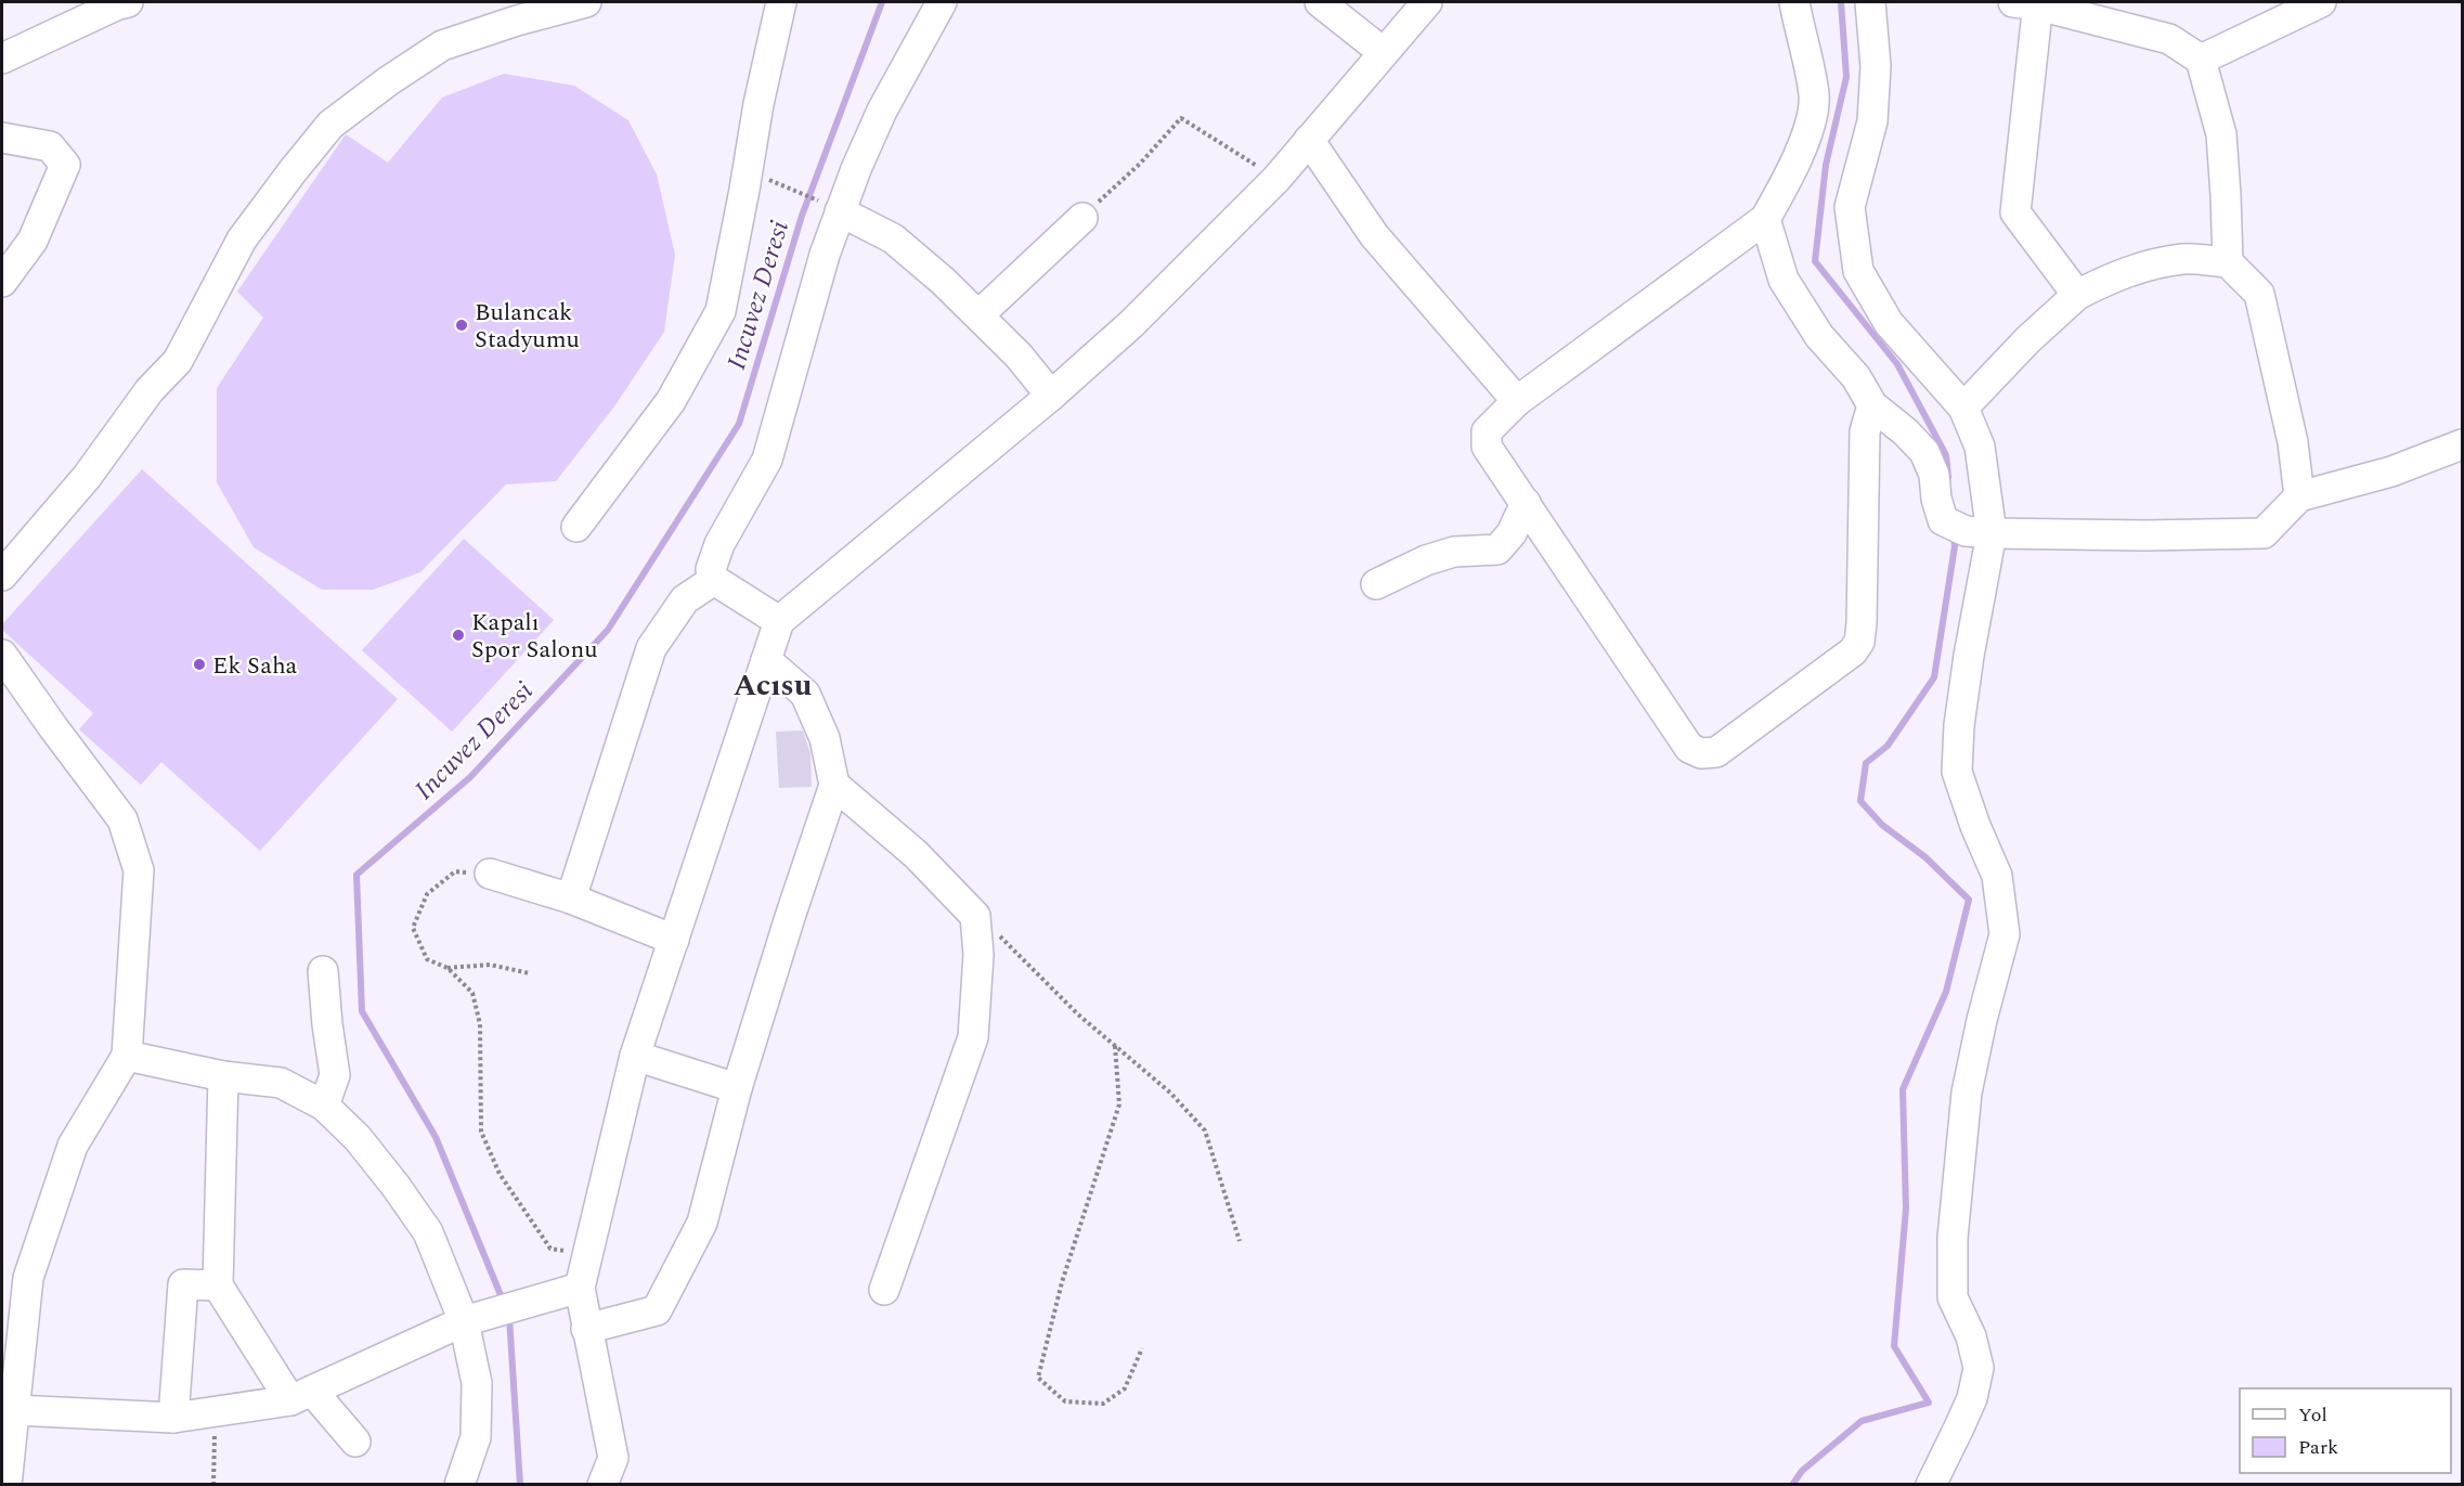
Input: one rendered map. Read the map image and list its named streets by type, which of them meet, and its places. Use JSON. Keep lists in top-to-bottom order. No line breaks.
{"districts":["Acısu"],"water":["Incuvez Deresi"],"places":["Bulancak Stadyumu","Kapalı Spor Salonu","Ek Saha"],"legend":["Yol","Park"]}
